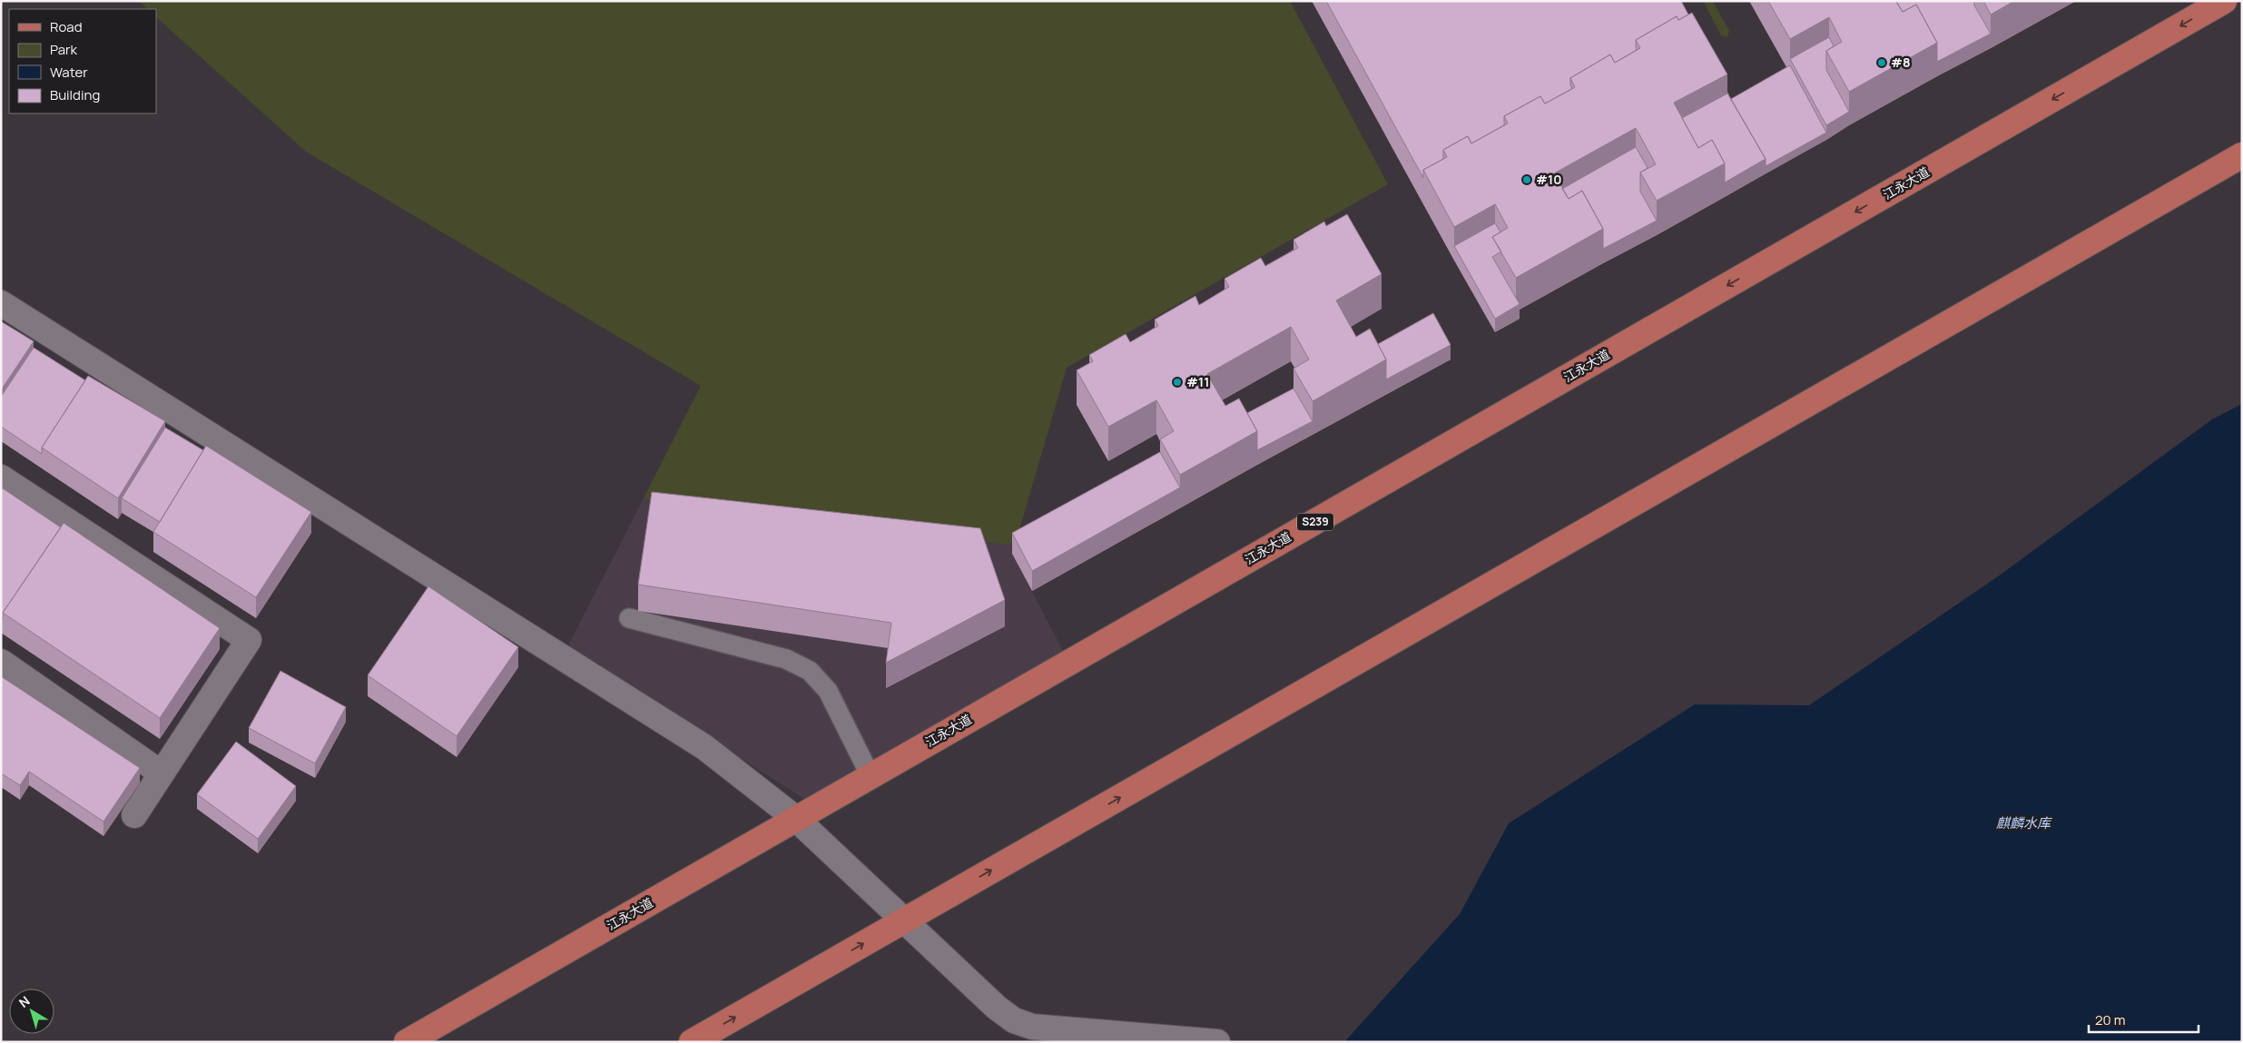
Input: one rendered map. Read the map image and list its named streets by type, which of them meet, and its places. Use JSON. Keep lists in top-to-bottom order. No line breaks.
{"streets":{"main road":["江永大道","S239"]},"water":["麒麟水库"],"places":["#8","#10","#11"],"legend":["Road","Park","Water","Building"],"scale_bar":"20 m","north":"top left"}
